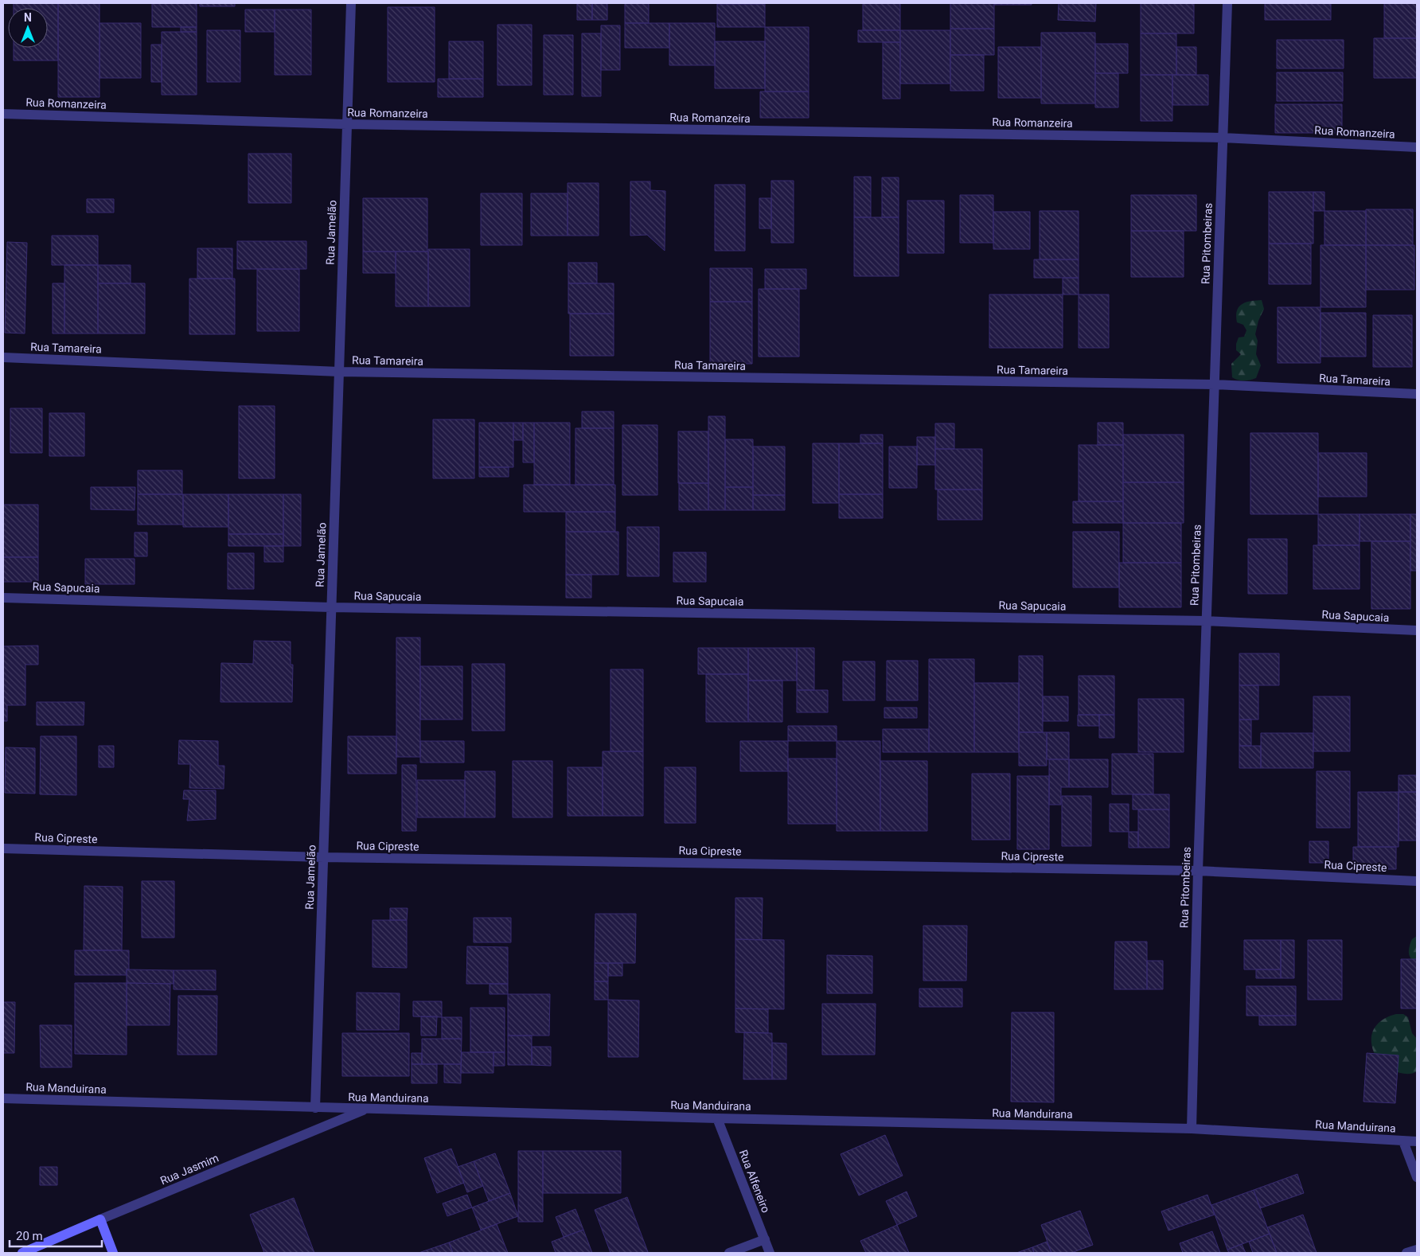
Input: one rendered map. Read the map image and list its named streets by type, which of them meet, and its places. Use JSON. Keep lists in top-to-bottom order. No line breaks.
{"streets":{"street":["Rua Romanzeira","Rua Jamelão","Rua Pitombeiras","Rua Tamareira","Rua Sapucaia","Rua Cipreste","Rua Manduirana","Rua Jasmim","Rua Alfeneiro"]},"crossings":[["Rua Romanzeira","Rua Jamelão"],["Rua Romanzeira","Rua Pitombeiras"],["Rua Jamelão","Rua Tamareira"],["Rua Jamelão","Rua Sapucaia"],["Rua Jamelão","Rua Cipreste"],["Rua Jamelão","Rua Manduirana"],["Rua Pitombeiras","Rua Tamareira"],["Rua Pitombeiras","Rua Sapucaia"],["Rua Pitombeiras","Rua Cipreste"],["Rua Pitombeiras","Rua Manduirana"],["Rua Manduirana","Rua Jasmim"],["Rua Manduirana","Rua Alfeneiro"]],"scale_bar":"20 m","north":"top"}
